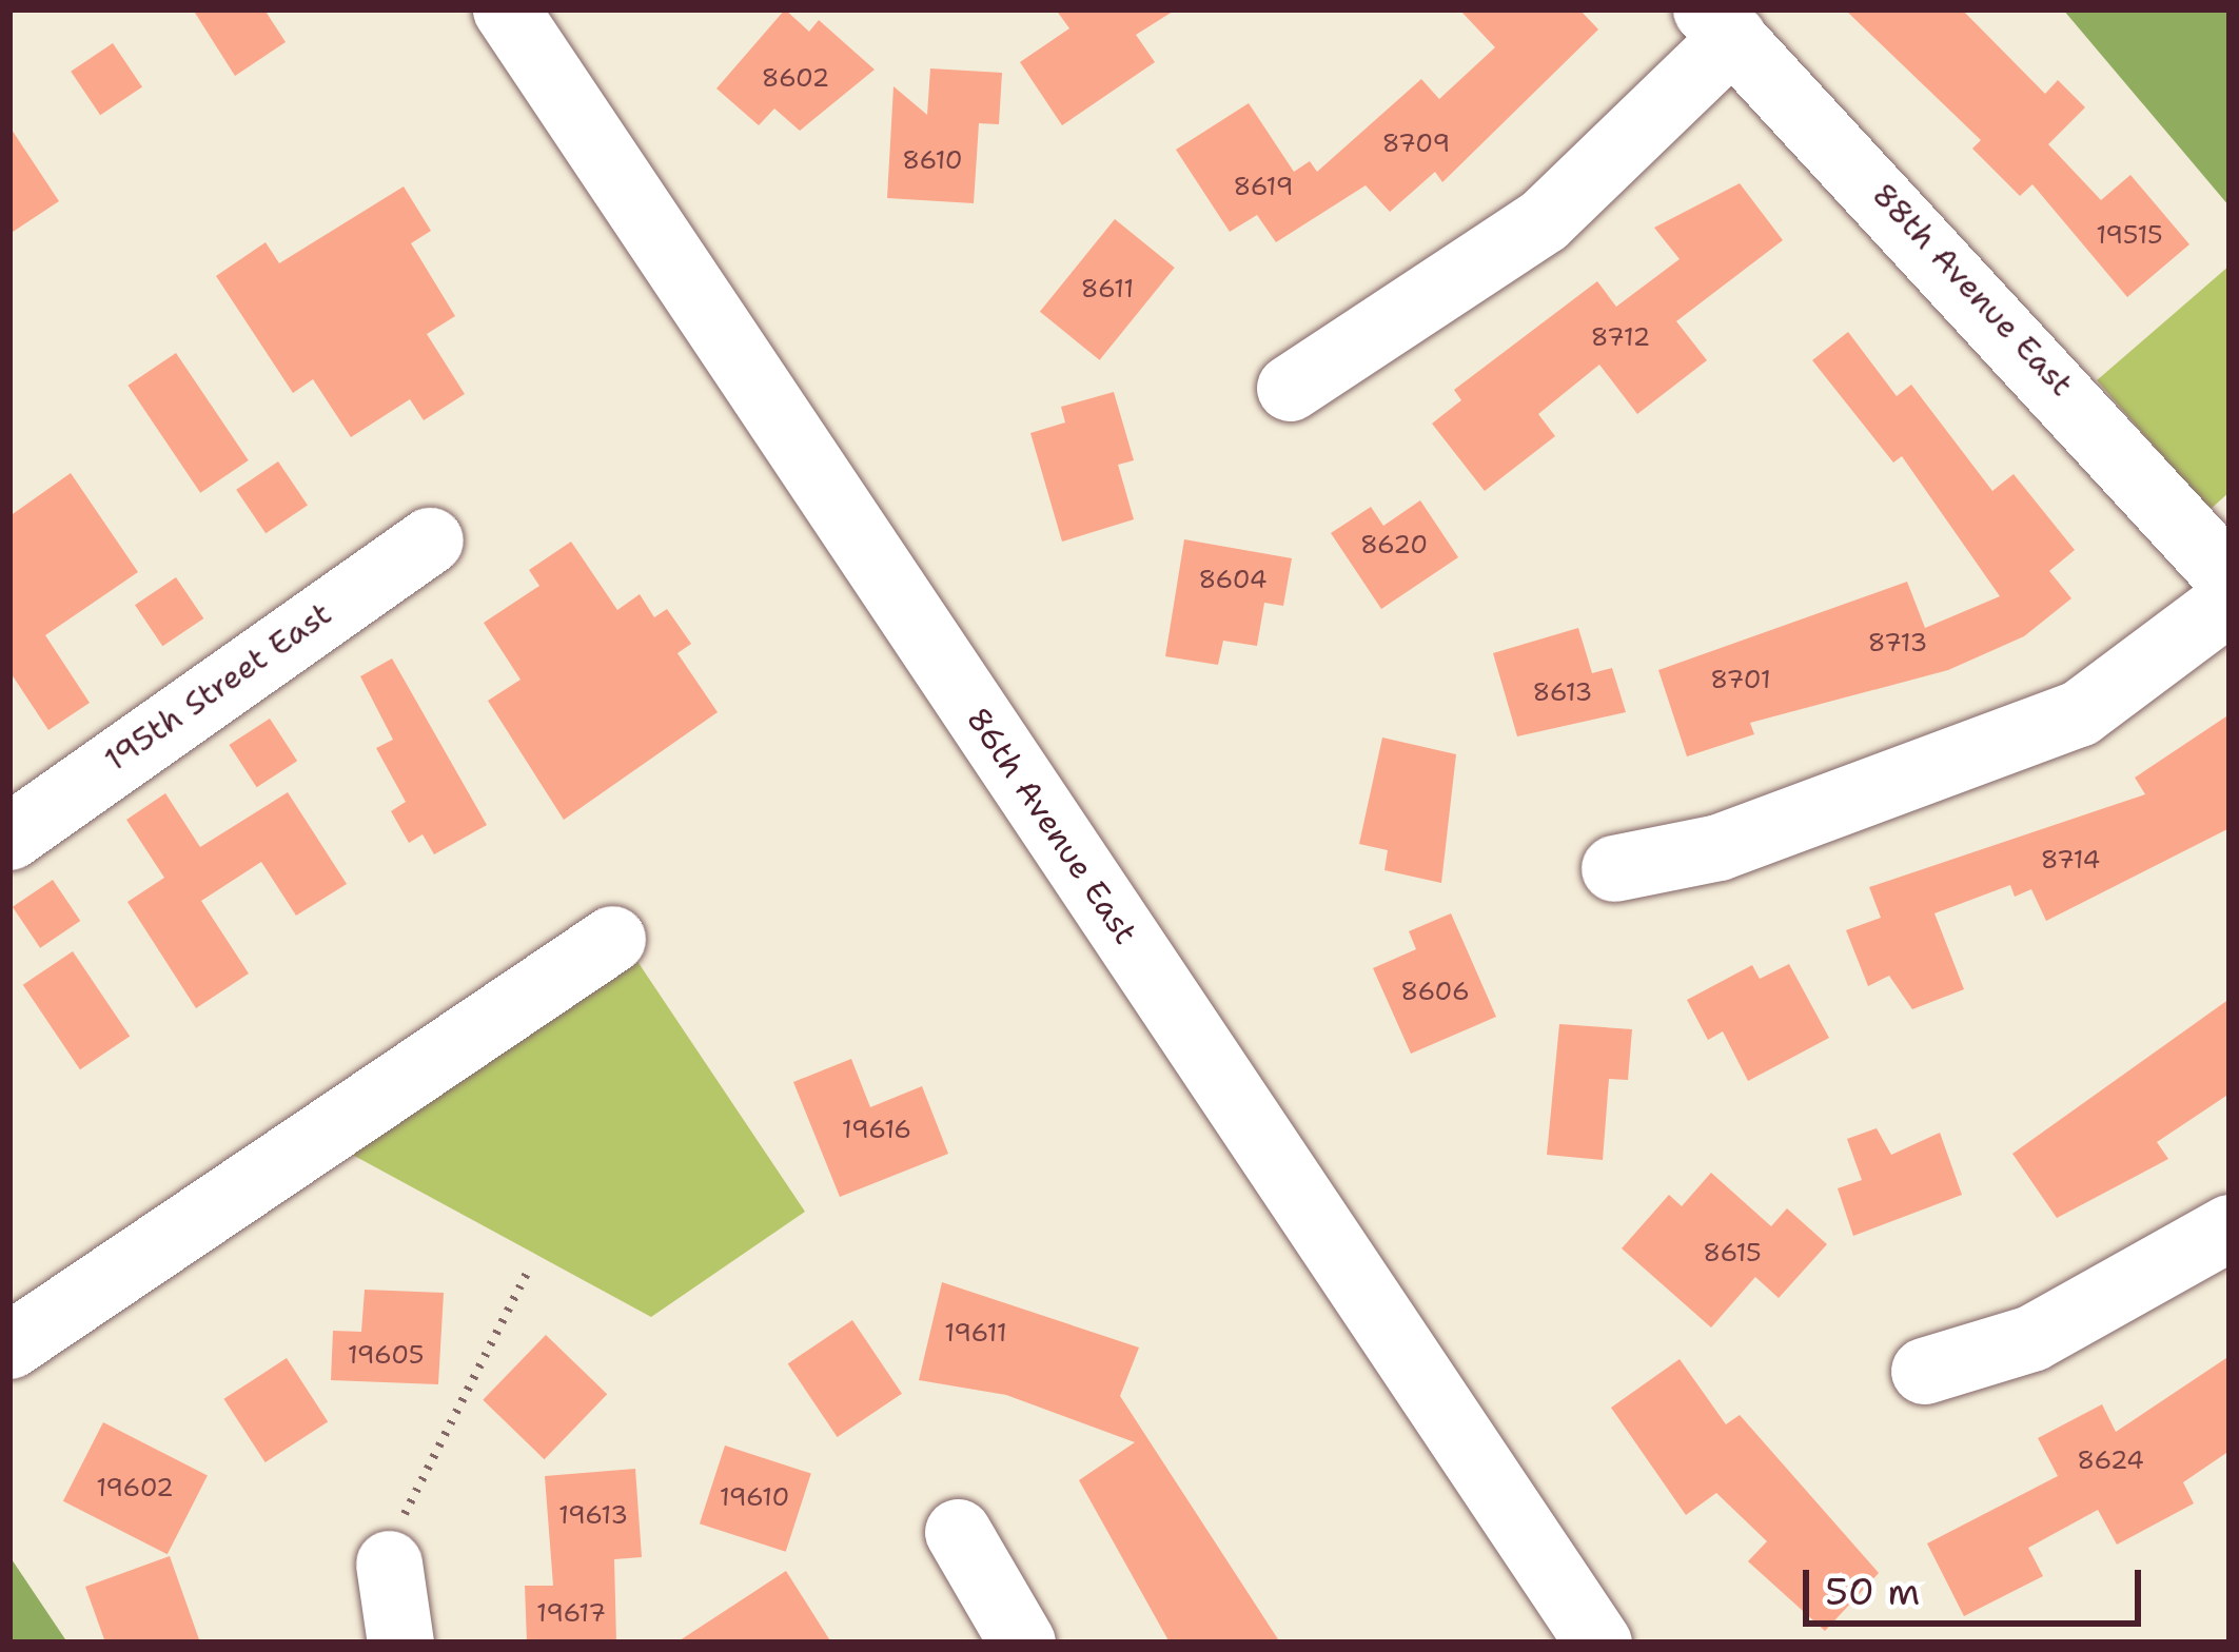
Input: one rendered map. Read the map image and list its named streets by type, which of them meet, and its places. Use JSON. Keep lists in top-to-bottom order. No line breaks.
{"streets":{"street":["88th Avenue East","195th Street East","86th Avenue East"]},"house_numbers":["8602","8709","8610","8619","19515","8611","8712","8620","8604","8713","8701","8613","8714","8606","19616","8615","19611","19605","8624","19602","19610","19613","19617"],"scale_bar":"50 m"}
